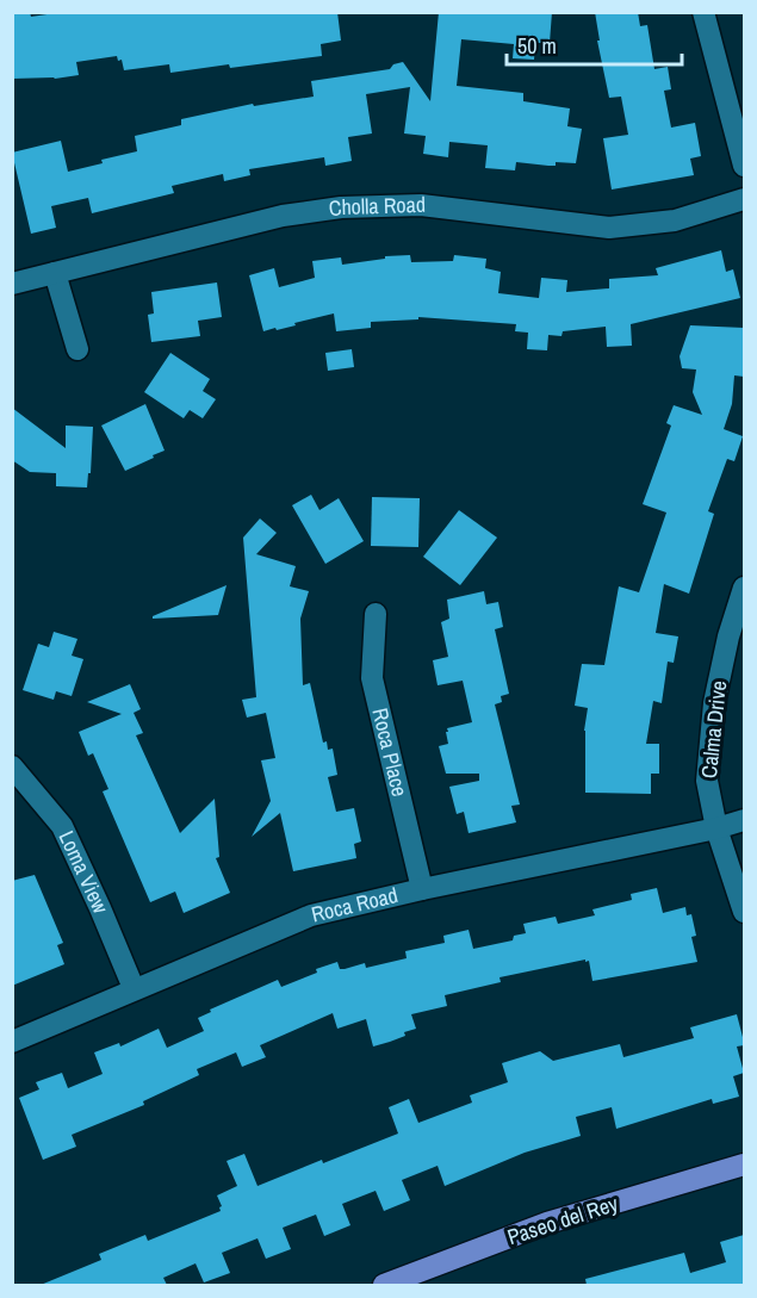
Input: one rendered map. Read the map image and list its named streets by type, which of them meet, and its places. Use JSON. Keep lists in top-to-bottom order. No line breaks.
{"streets":{"main road":["Paseo del Rey"],"street":["Cholla Road","Calma Drive","Roca Place","Loma View","Roca Road"]},"crossings":[["Calma Drive","Roca Road"],["Roca Place","Roca Road"],["Loma View","Roca Road"]],"scale_bar":"50 m"}
